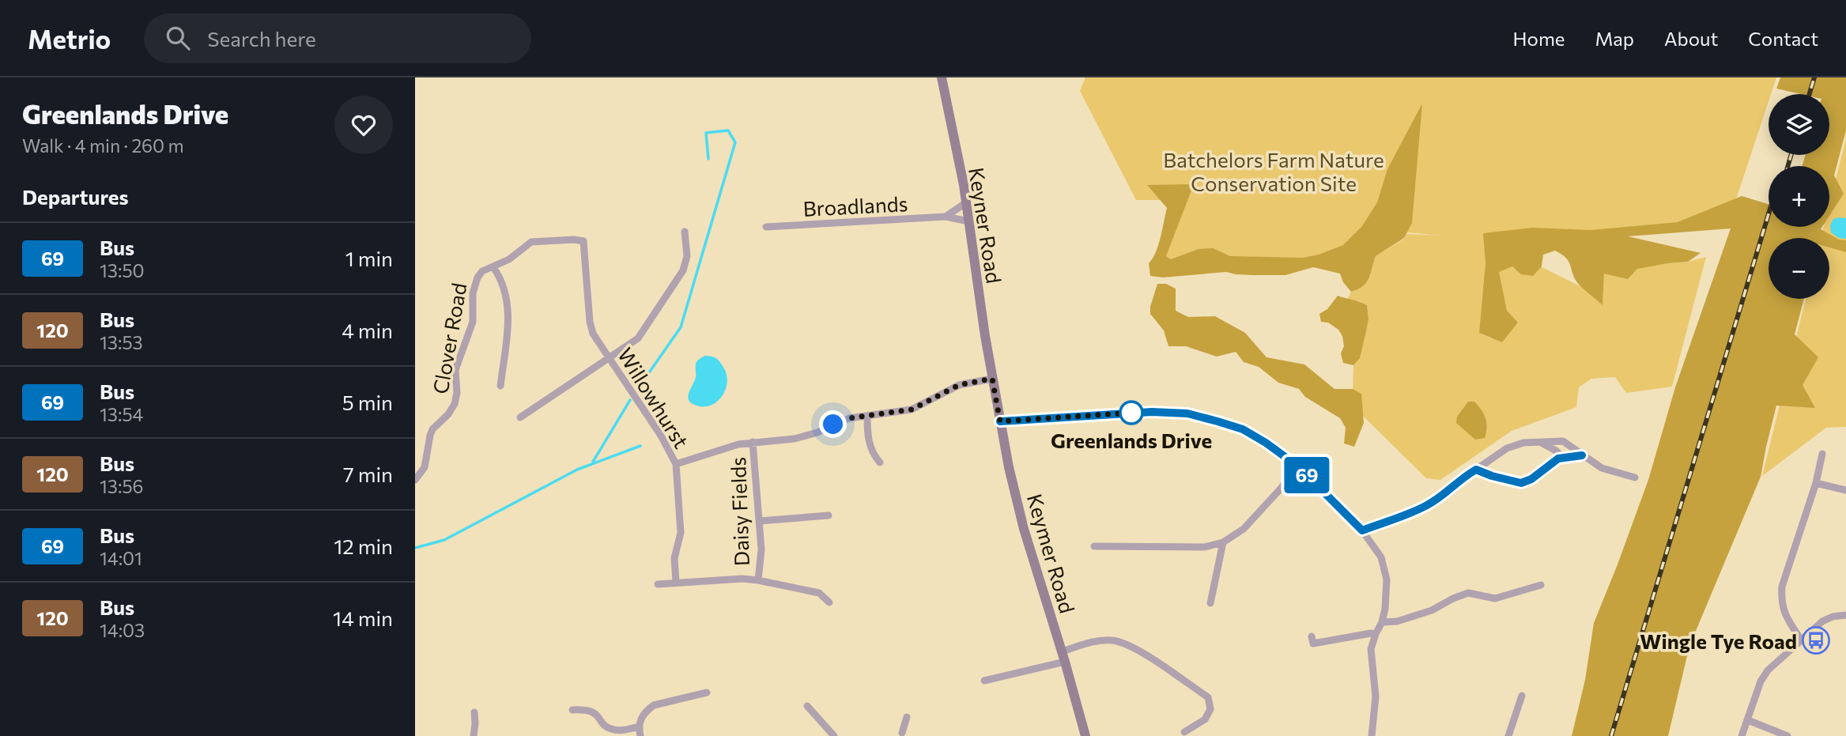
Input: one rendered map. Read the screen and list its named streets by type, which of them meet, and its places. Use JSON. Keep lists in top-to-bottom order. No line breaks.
{"streets":{"street":["Broadlands","Keyner Road","Clover Road","Willowhurst","Daisy Fields","Keymer Road"]},"crossings":[["Broadlands","Keyner Road"],["Keyner Road","Willowhurst"],["Keyner Road","Keymer Road"],["Clover Road","Willowhurst"],["Willowhurst","Daisy Fields"],["Willowhurst","Keymer Road"]],"parks":["Batchelors Farm Nature Conservation Site"],"places":{"other":["Greenlands Drive"],"bus stop":["Wingle Tye Road"]},"lines":["bus line 69"],"page":{"header":"Metrio","search":"Search here","nav":["Home","Map","About","Contact"],"heading":[["Greenlands Drive","Walk · 4 min · 260 m"],"Departures"],"on_map":"69","map_buttons":["+","−"],"list":[{"mark":"69","name":"Bus","note":"13:50","value":"1 min"},{"mark":"120","name":"Bus","note":"13:53","value":"4 min"},{"mark":"69","name":"Bus","note":"13:54","value":"5 min"},{"mark":"120","name":"Bus","note":"13:56","value":"7 min"},{"mark":"69","name":"Bus","note":"14:01","value":"12 min"},{"mark":"120","name":"Bus","note":"14:03","value":"14 min"}]}}
